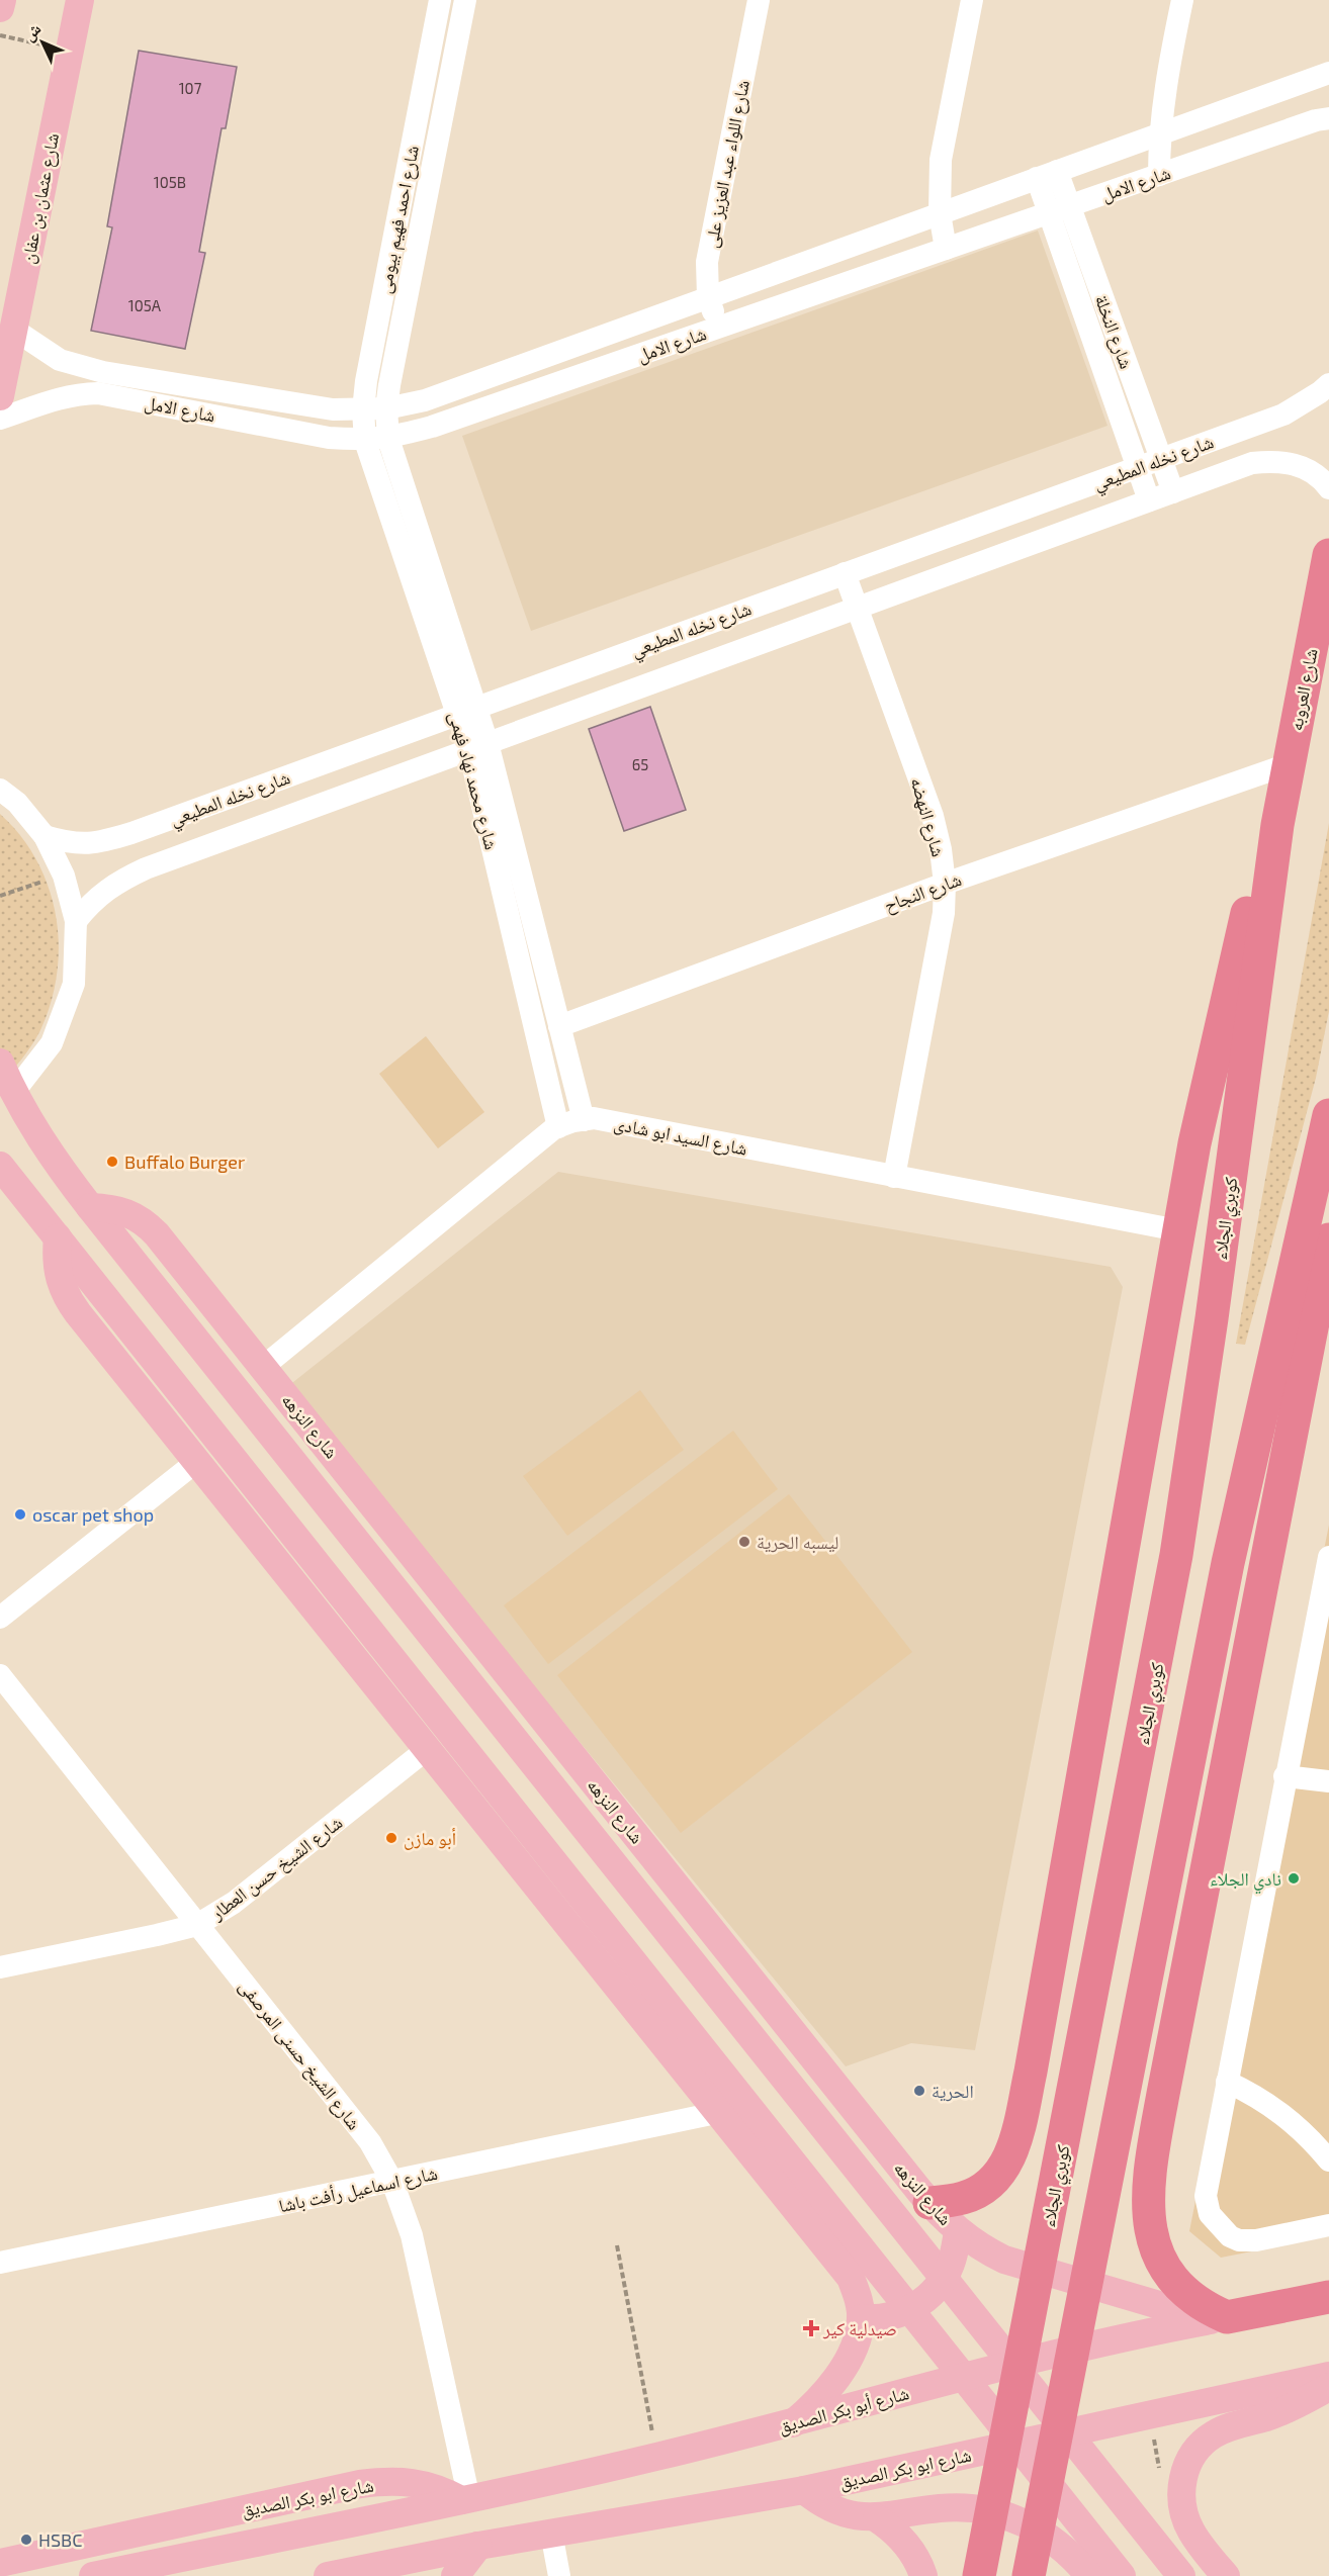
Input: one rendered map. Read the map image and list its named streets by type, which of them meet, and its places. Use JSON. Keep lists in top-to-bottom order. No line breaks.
{"streets":{"highway":["شارع العروبه","كوبري الجلاء"],"main road":["شارع عثمان بن عفان","شارع النزهه","شارع أبو بكر الصديق","شارع ابو بكر الصديق"],"street":["شارع اللواء عبد العزيز على","شارع الامل","شارع احمد فهيم بيومى","شارع النخلة","شارع نخله المطيعي","شارع محمد نهاد فهمى","شارع النهضه","شارع النجاح","شارع السيد ابو شادى","شارع الشيخ حسن العطار","شارع الشيخ حسنى المرصفى","شارع اسماعيل رأفت باشا"]},"crossings":[["شارع اللواء عبد العزيز على","شارع الامل"],["شارع الامل","شارع عثمان بن عفان"],["شارع الامل","شارع احمد فهيم بيومى"],["شارع الامل","شارع النخلة"],["شارع الامل","شارع محمد نهاد فهمى"],["شارع احمد فهيم بيومى","شارع محمد نهاد فهمى"],["شارع النخلة","شارع نخله المطيعي"],["شارع نخله المطيعي","شارع محمد نهاد فهمى"],["شارع نخله المطيعي","شارع النهضه"],["شارع العروبه","شارع النجاح"],["شارع العروبه","كوبري الجلاء"],["شارع محمد نهاد فهمى","شارع النجاح"],["شارع محمد نهاد فهمى","شارع السيد ابو شادى"],["شارع النهضه","شارع النجاح"],["شارع النهضه","شارع السيد ابو شادى"],["شارع السيد ابو شادى","شارع النزهه"],["شارع النزهه","شارع أبو بكر الصديق"],["شارع الشيخ حسن العطار","شارع الشيخ حسنى المرصفى"],["شارع الشيخ حسنى المرصفى","شارع اسماعيل رأفت باشا"],["شارع الشيخ حسنى المرصفى","شارع أبو بكر الصديق"],["شارع الشيخ حسنى المرصفى","شارع ابو بكر الصديق"],["شارع أبو بكر الصديق","شارع ابو بكر الصديق"]],"places":{"other":["Buffalo Burger","oscar pet shop","ليسبه الحرية","أبو مازن","نادي الجلاء","الحرية","HSBC"],"health":["صيدلية كير"]},"house_numbers":["107","105B","105A","65"],"north":"top left"}
